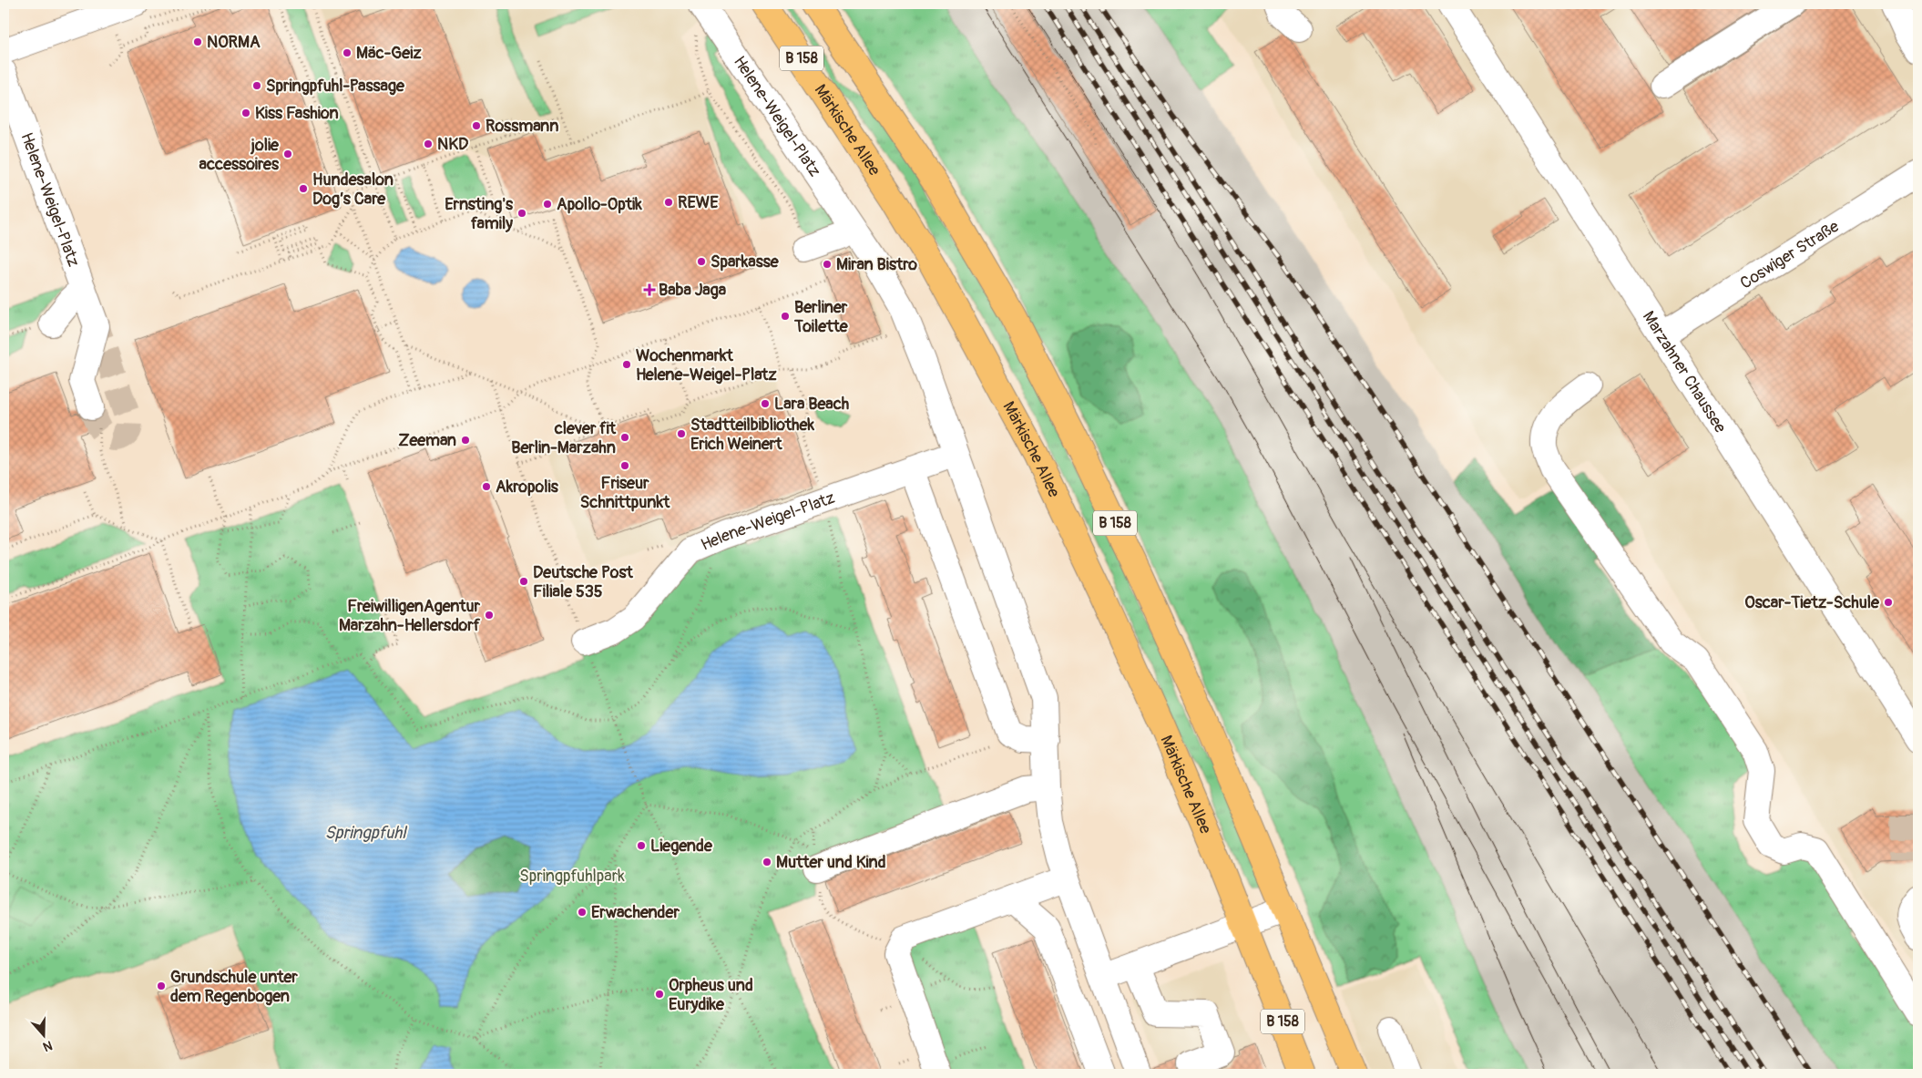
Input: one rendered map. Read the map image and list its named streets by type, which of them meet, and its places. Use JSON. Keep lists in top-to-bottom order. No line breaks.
{"streets":{"main road":["B 158","Märkische Allee"],"street":["Helene-Weigel-Platz","Coswiger Straße","Marzahner Chaussee"]},"crossings":[["Coswiger Straße","Marzahner Chaussee"]],"water":["Springpfuhl"],"parks":["Springpfuhlpark"],"places":{"other":["NORMA","Mäc-Geiz","Springpfuhl-Passage","Kiss Fashion","Rossmann","NKD","jolie accessoires","Hundesalon Dog’s Care","REWE","Apollo-Optik","Ernsting's family","Sparkasse","Miran Bistro","Berliner Toilette","Wochenmarkt Helene-Weigel-Platz","Lara Beach","Stadtteilbibliothek Erich Weinert","clever fit Berlin-Marzahn","Zeeman","Friseur Schnittpunkt","Akropolis","Deutsche Post Filiale 535","Oscar-Tietz-Schule","FreiwilligenAgentur Marzahn-Hellersdorf","Liegende","Mutter und Kind","Erwachender","Grundschule unter dem Regenbogen","Orpheus und Eurydike"],"health":["Baba Jaga"]},"north":"bottom"}
